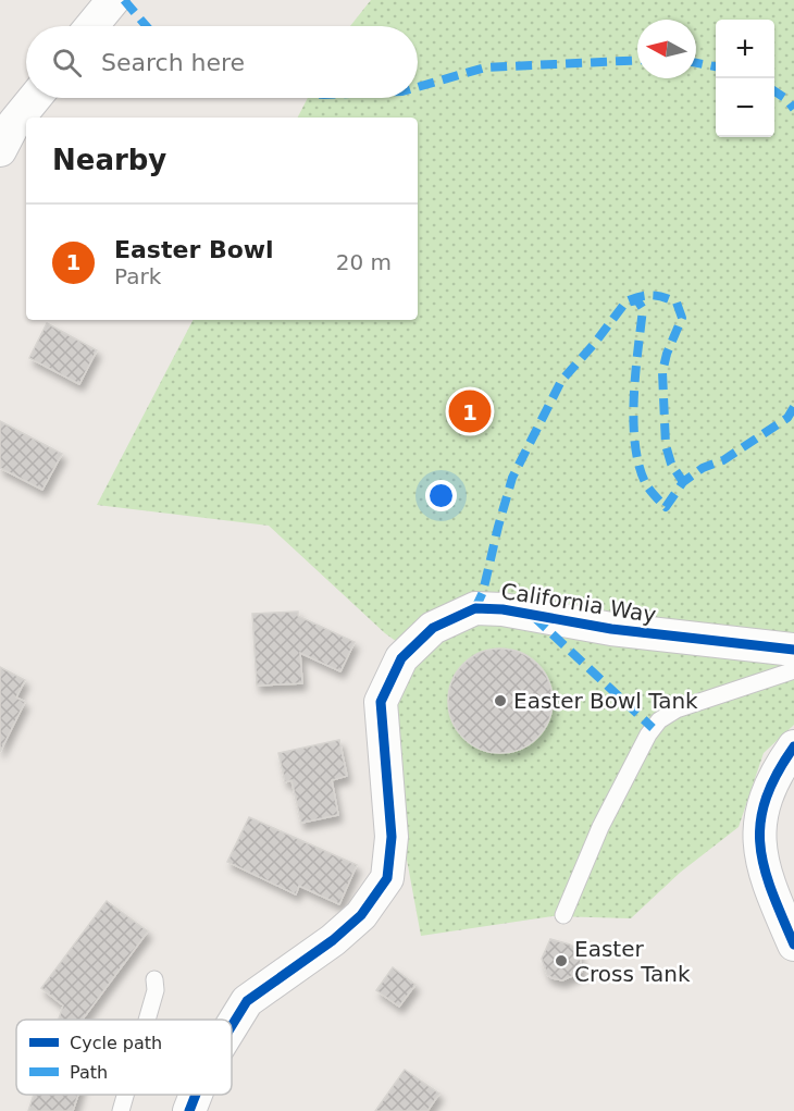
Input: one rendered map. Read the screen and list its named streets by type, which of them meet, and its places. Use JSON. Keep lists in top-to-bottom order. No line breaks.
{"streets":{"street":["California Way"]},"places":["Easter Bowl Tank","Easter Cross Tank"],"legend":["Cycle path","Path"],"north":"left","page":{"map_buttons":["+","−"],"search":"Search here","heading":"Nearby","list":[{"mark":"1","name":"Easter Bowl","note":"Park","value":"20 m"}],"pins":"1"}}
